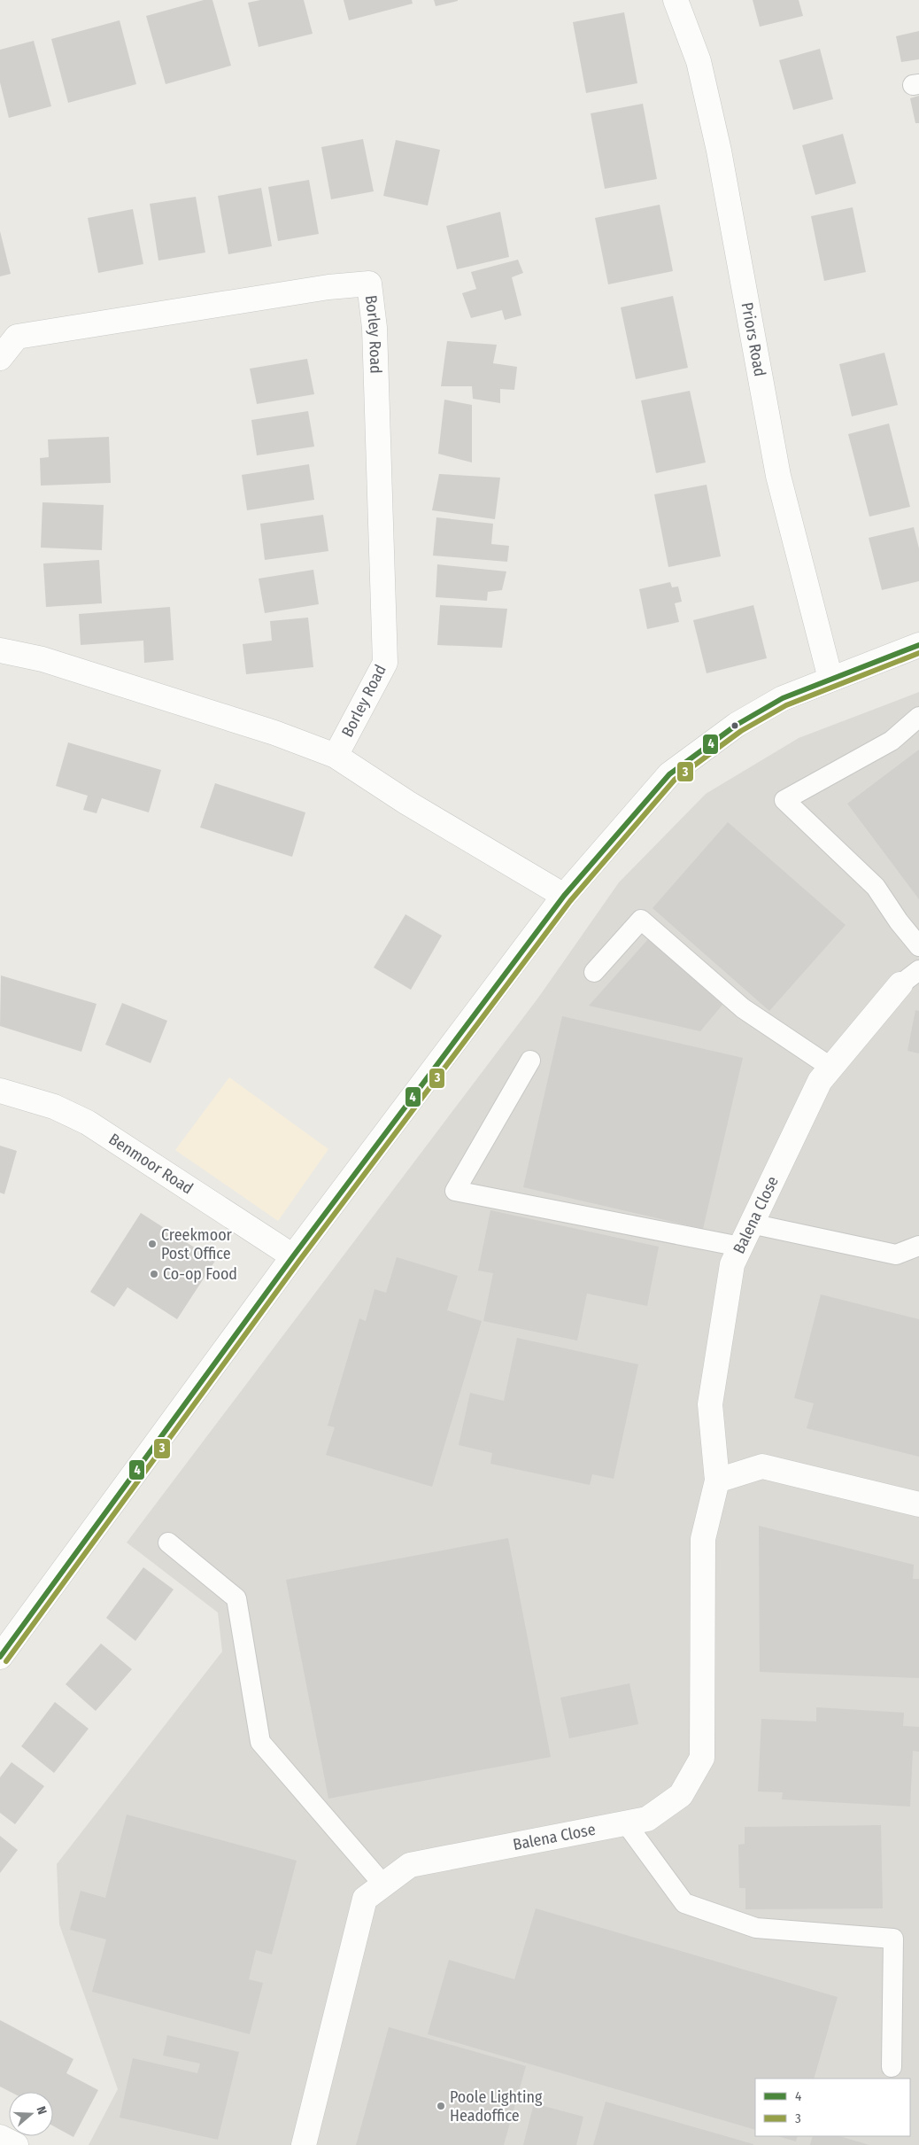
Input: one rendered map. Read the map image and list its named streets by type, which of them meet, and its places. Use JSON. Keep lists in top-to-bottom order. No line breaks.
{"streets":{"street":["Borley Road","Priors Road","Benmoor Road","Balena Close"]},"places":["Creekmoor Post Office","Co-op Food","Poole Lighting Headoffice"],"lines":["transit line 4","transit line 3"],"legend":["4","3"],"north":"right"}
